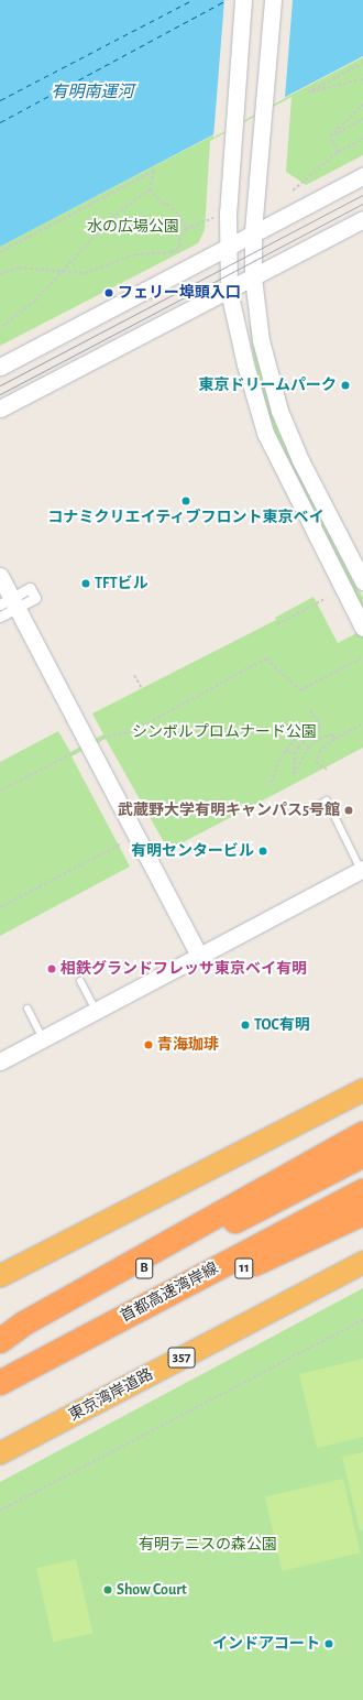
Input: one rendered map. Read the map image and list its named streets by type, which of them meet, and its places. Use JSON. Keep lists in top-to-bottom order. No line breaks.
{"streets":{"highway":["B","11","首都高速湾岸線","357","東京湾岸道路"]},"crossings":[["11","首都高速湾岸線"]],"water":["有明南運河"],"parks":["水の広場公園","シンボルプロムナード公園","有明テニスの森公園"],"places":["フェリー埠頭入口","東京ドリームパーク","コナミクリエイティブフロント東京ベイ","TFTビル","武蔵野大学有明キャンパス5号館","有明センタービル","相鉄グランドフレッサ東京ベイ有明","TOC有明","青海珈琲","Show Court","インドアコート"]}
